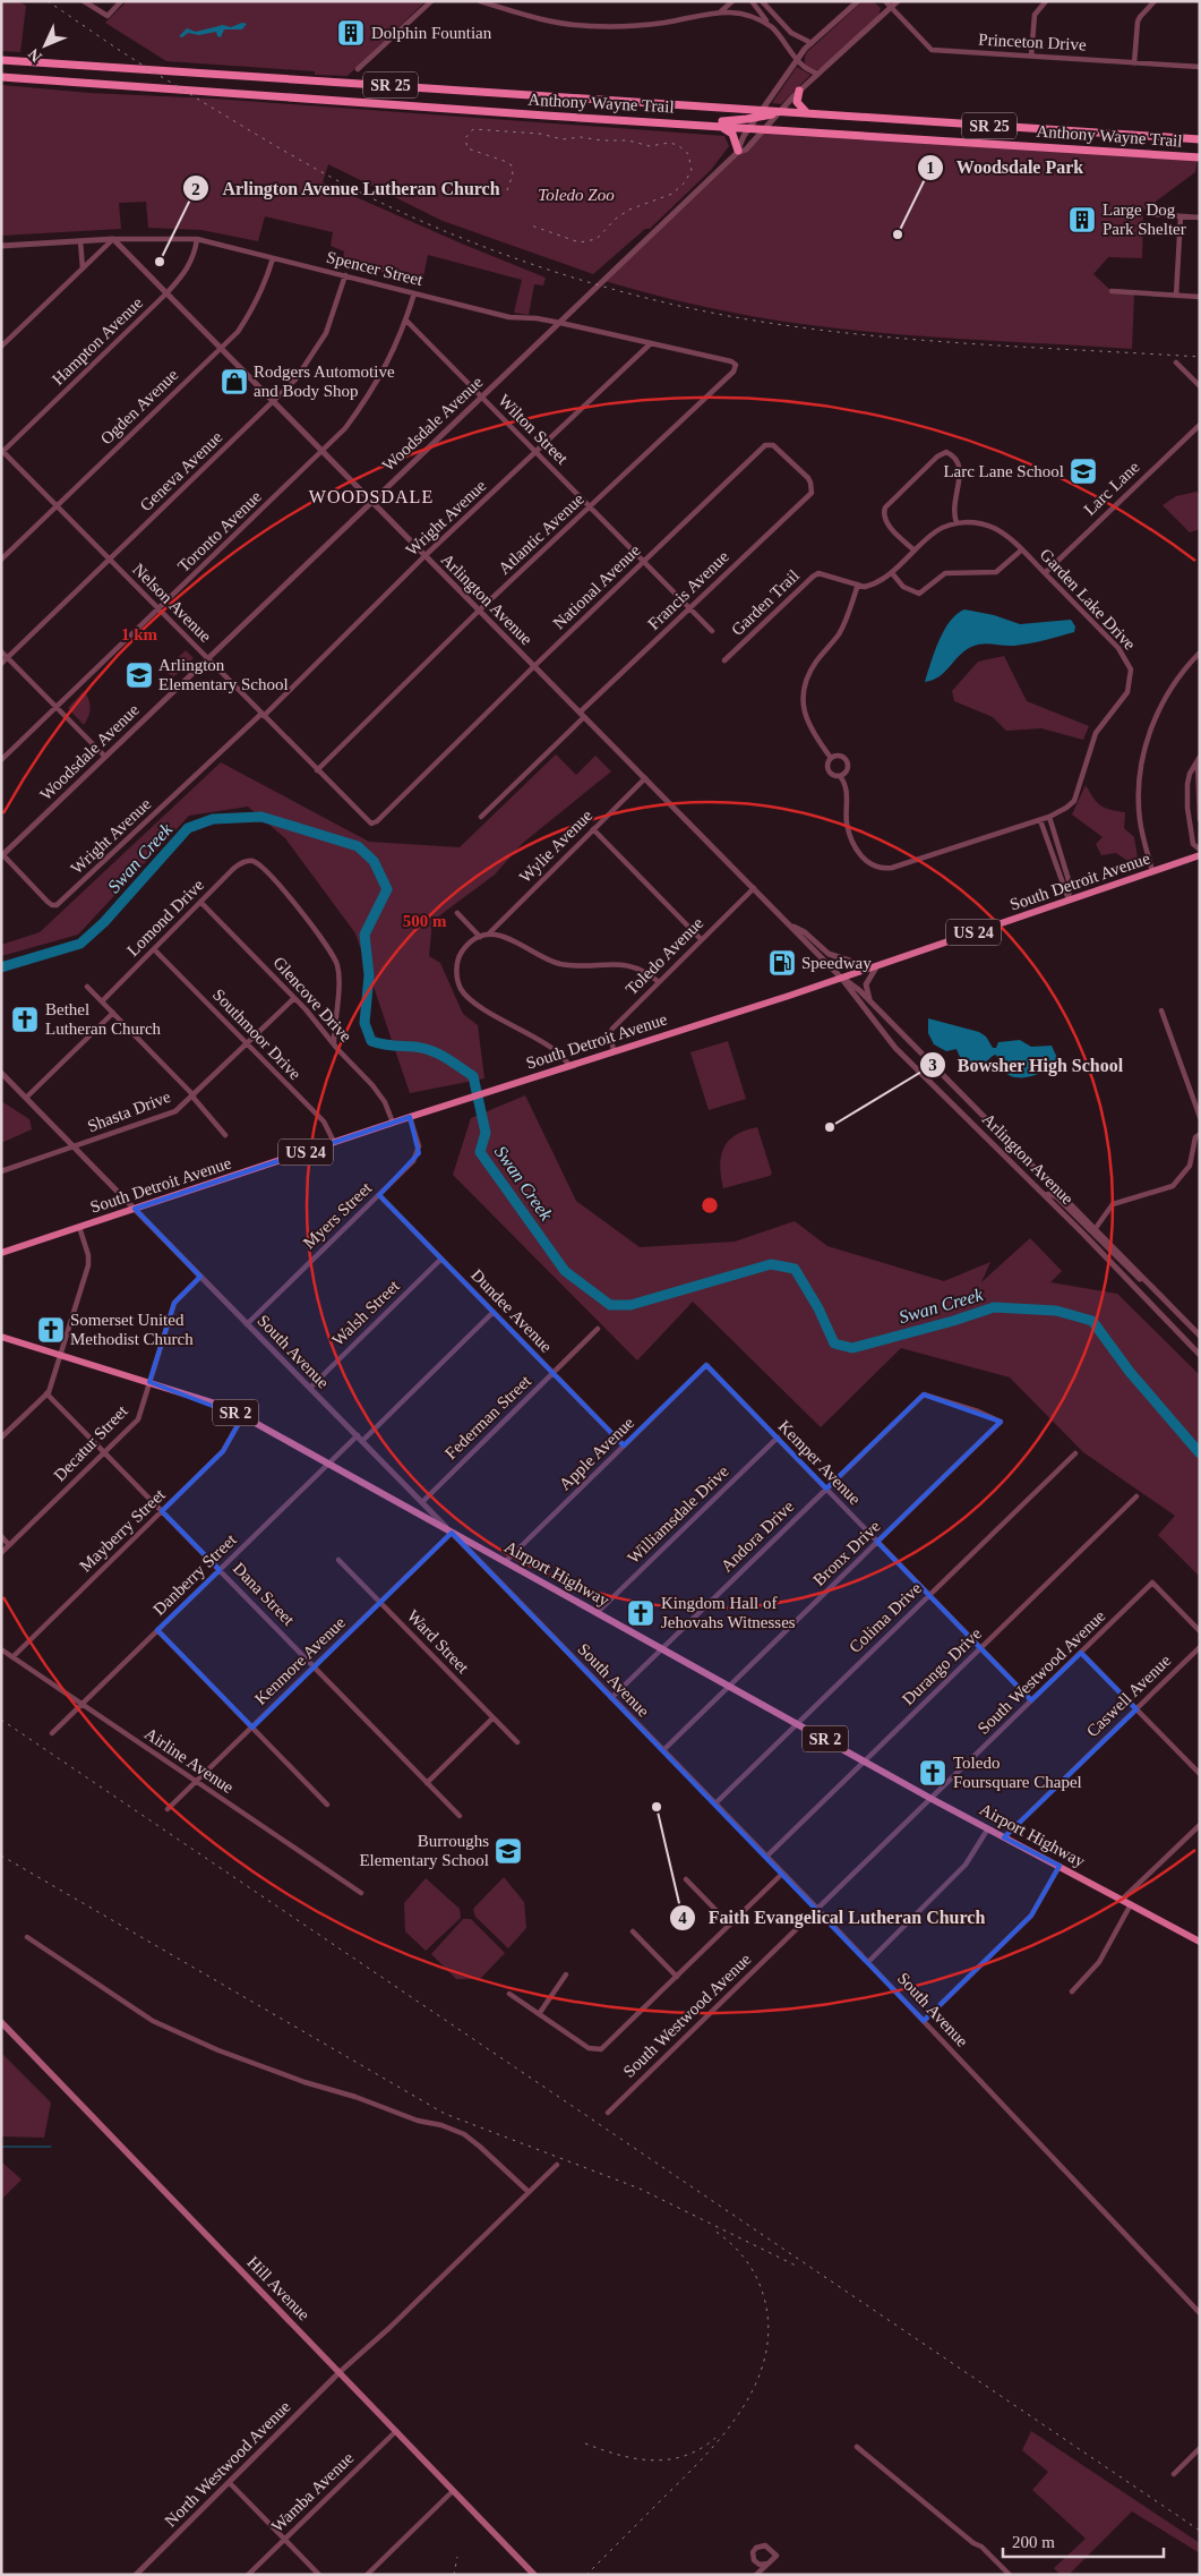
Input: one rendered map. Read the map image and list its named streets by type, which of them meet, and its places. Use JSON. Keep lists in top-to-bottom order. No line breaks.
{"streets":{"highway":["SR 25","Anthony Wayne Trail"],"main road":["South Detroit Avenue","US 24","SR 2","Airport Highway","Hill Avenue"],"street":["Princeton Drive","Spencer Street","Hampton Avenue","Ogden Avenue","Woodsdale Avenue","Wilton Street","Geneva Avenue","Larc Lane","Wright Avenue","Toronto Avenue","Atlantic Avenue","National Avenue","Francis Avenue","Arlington Avenue","Garden Lake Drive","Nelson Avenue","Garden Trail","Wylie Avenue","Lomond Drive","Toledo Avenue","Glencove Drive","Southmoor Drive","Shasta Drive","Myers Street","Dundee Avenue","Walsh Street","South Avenue","Federman Street","Decatur Street","Apple Avenue","Kemper Avenue","Williamsdale Drive","Mayberry Street","Andora Drive","Bronx Drive","Danberry Street","Dana Street","Colima Drive","Ward Street","Kenmore Avenue","Durango Drive","South Westwood Avenue","Caswell Avenue","Airline Avenue","North Westwood Avenue","Wamba Avenue"]},"crossings":[["Princeton Drive","Woodsdale Avenue"],["Anthony Wayne Trail","Woodsdale Avenue"],["Spencer Street","Hampton Avenue"],["Spencer Street","Ogden Avenue"],["Spencer Street","Woodsdale Avenue"],["Spencer Street","Geneva Avenue"],["Spencer Street","Wright Avenue"],["Spencer Street","Toronto Avenue"],["Spencer Street","Atlantic Avenue"],["Spencer Street","Arlington Avenue"],["Hampton Avenue","Arlington Avenue"],["Hampton Avenue","Nelson Avenue"],["Ogden Avenue","Arlington Avenue"],["Ogden Avenue","Nelson Avenue"],["Woodsdale Avenue","Wilton Street"],["Woodsdale Avenue","Wright Avenue"],["Woodsdale Avenue","Arlington Avenue"],["Woodsdale Avenue","Nelson Avenue"],["Wilton Street","Wright Avenue"],["Wilton Street","Toronto Avenue"],["Wilton Street","Atlantic Avenue"],["Wilton Street","National Avenue"],["Wilton Street","Francis Avenue"],["Geneva Avenue","Arlington Avenue"],["Geneva Avenue","Nelson Avenue"],["Larc Lane","Garden Lake Drive"],["Wright Avenue","Arlington Avenue"],["Wright Avenue","Nelson Avenue"],["Toronto Avenue","Arlington Avenue"],["Toronto Avenue","Nelson Avenue"],["Atlantic Avenue","Arlington Avenue"],["Atlantic Avenue","Nelson Avenue"],["National Avenue","Francis Avenue"],["National Avenue","Arlington Avenue"],["National Avenue","Nelson Avenue"],["Francis Avenue","Arlington Avenue"],["Arlington Avenue","Wylie Avenue"],["Arlington Avenue","South Detroit Avenue"],["Arlington Avenue","Toledo Avenue"],["South Detroit Avenue","Toledo Avenue"],["South Detroit Avenue","Glencove Drive"],["South Detroit Avenue","Southmoor Drive"],["South Detroit Avenue","Myers Street"],["South Detroit Avenue","South Avenue"],["Lomond Drive","Glencove Drive"],["Lomond Drive","Southmoor Drive"],["Glencove Drive","Shasta Drive"],["Southmoor Drive","Shasta Drive"],["Shasta Drive","South Avenue"],["Myers Street","Dundee Avenue"],["Myers Street","South Avenue"],["Dundee Avenue","Walsh Street"],["Dundee Avenue","Federman Street"],["Dundee Avenue","Apple Avenue"],["Dundee Avenue","Danberry Street"],["Walsh Street","South Avenue"],["South Avenue","Federman Street"],["South Avenue","Decatur Street"],["South Avenue","Andora Drive"],["South Avenue","Bronx Drive"],["South Avenue","Airport Highway"],["South Avenue","Danberry Street"],["South Avenue","Colima Drive"],["South Avenue","Kenmore Avenue"],["South Avenue","Durango Drive"],["South Avenue","South Westwood Avenue"],["Decatur Street","Airport Highway"],["Decatur Street","Dana Street"],["Apple Avenue","Kemper Avenue"],["Apple Avenue","Airport Highway"],["Kemper Avenue","Williamsdale Drive"],["Kemper Avenue","Andora Drive"],["Kemper Avenue","Bronx Drive"],["Kemper Avenue","Colima Drive"],["Kemper Avenue","Durango Drive"],["Kemper Avenue","South Westwood Avenue"],["Williamsdale Drive","Airport Highway"],["Mayberry Street","Airport Highway"],["Mayberry Street","Dana Street"],["Mayberry Street","Airline Avenue"],["Andora Drive","Bronx Drive"],["Andora Drive","Airport Highway"],["Bronx Drive","Airport Highway"],["Airport Highway","Danberry Street"],["Airport Highway","Colima Drive"],["Airport Highway","Kenmore Avenue"],["Airport Highway","Durango Drive"],["Airport Highway","South Westwood Avenue"],["Airport Highway","Caswell Avenue"],["Danberry Street","Dana Street"],["Danberry Street","Airline Avenue"],["Dana Street","Kenmore Avenue"],["Ward Street","Kenmore Avenue"],["Kenmore Avenue","Airline Avenue"],["Hill Avenue","North Westwood Avenue"],["Hill Avenue","Wamba Avenue"]],"districts":["WOODSDALE"],"water":["Swan Creek"],"parks":["Toledo Zoo"],"places":{"building":["Dolphin Fountian","Large Dog Park Shelter"],"other":["Woodsdale Park","Arlington Avenue Lutheran Church","Bowsher High School","Faith Evangelical Lutheran Church"],"shop":["Rodgers Automotive and Body Shop"],"school or university":["Larc Lane School","Arlington Elementary School","Burroughs Elementary School"],"fuel station":["Speedway"],"church":["Bethel Lutheran Church","Somerset United Methodist Church","Kingdom Hall of Jehovahs Witnesses","Toledo Foursquare Chapel"]},"scale_bar":"200 m","north":"bottom left","rings":["1 km","500 m"]}
